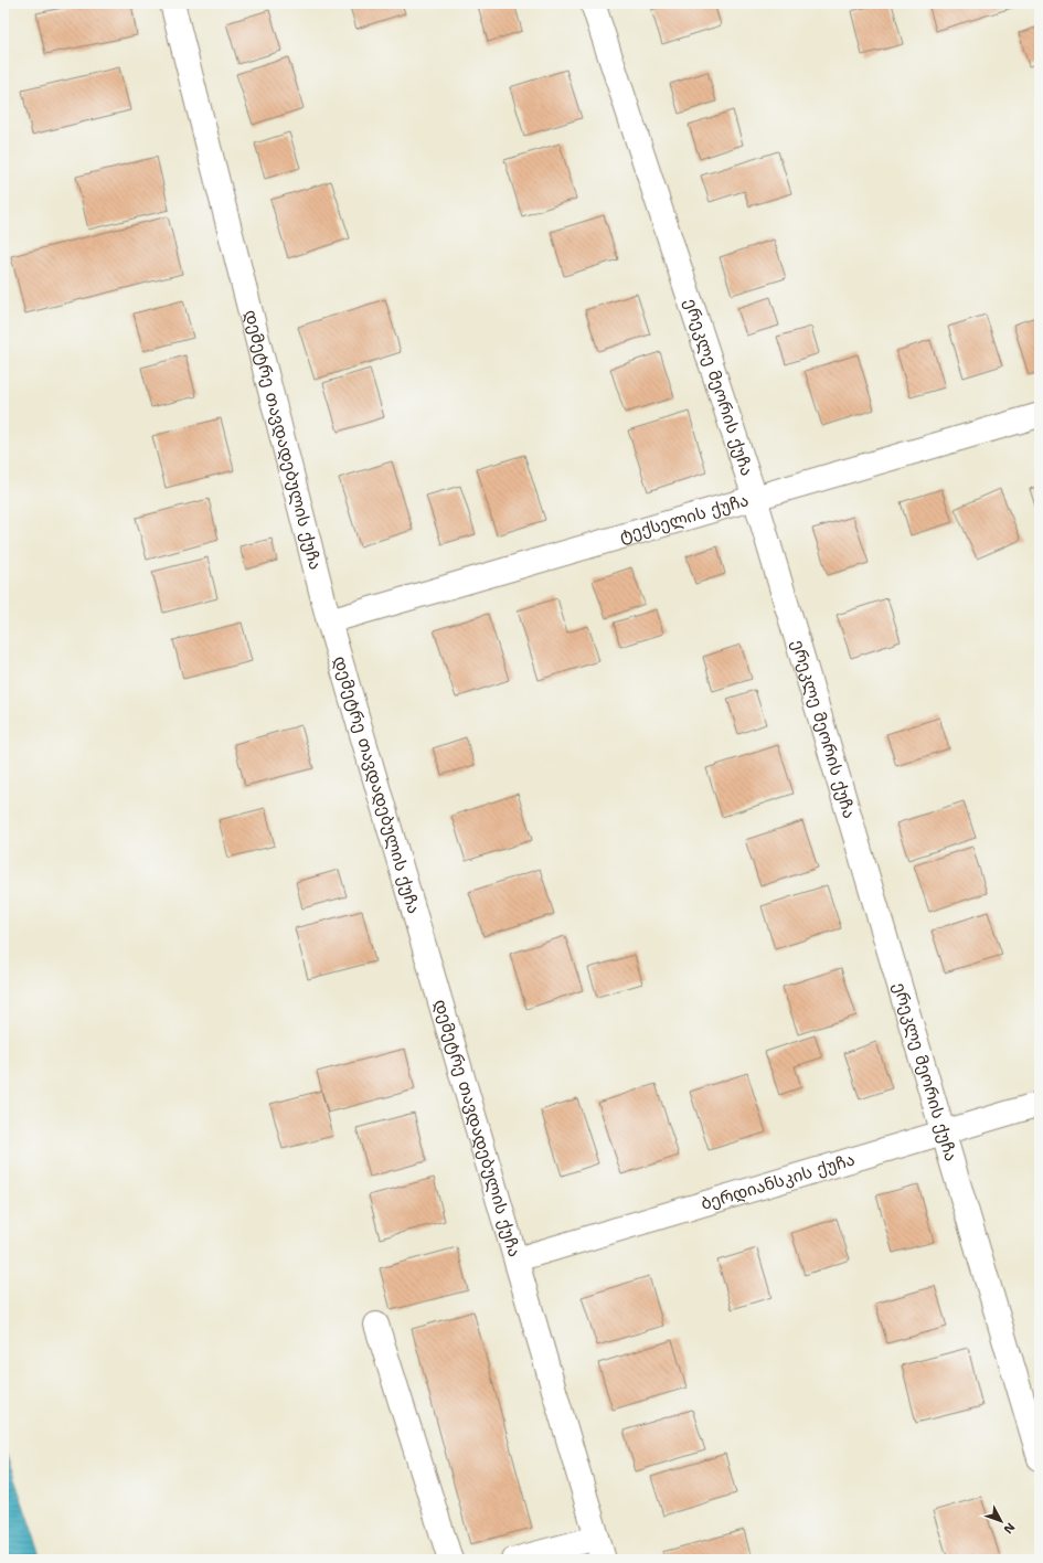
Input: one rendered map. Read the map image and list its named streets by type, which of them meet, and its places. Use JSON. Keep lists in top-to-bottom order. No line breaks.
{"streets":{"street":["ერეკლე მეორის ქუჩა","დემეტრე თავდადებულის ქუჩა","ტექსელის ქუჩა","ბერდიანსკის ქუჩა"]},"crossings":[["ერეკლე მეორის ქუჩა","ტექსელის ქუჩა"],["ერეკლე მეორის ქუჩა","ბერდიანსკის ქუჩა"],["დემეტრე თავდადებულის ქუჩა","ტექსელის ქუჩა"],["დემეტრე თავდადებულის ქუჩა","ბერდიანსკის ქუჩა"]],"north":"bottom right"}
